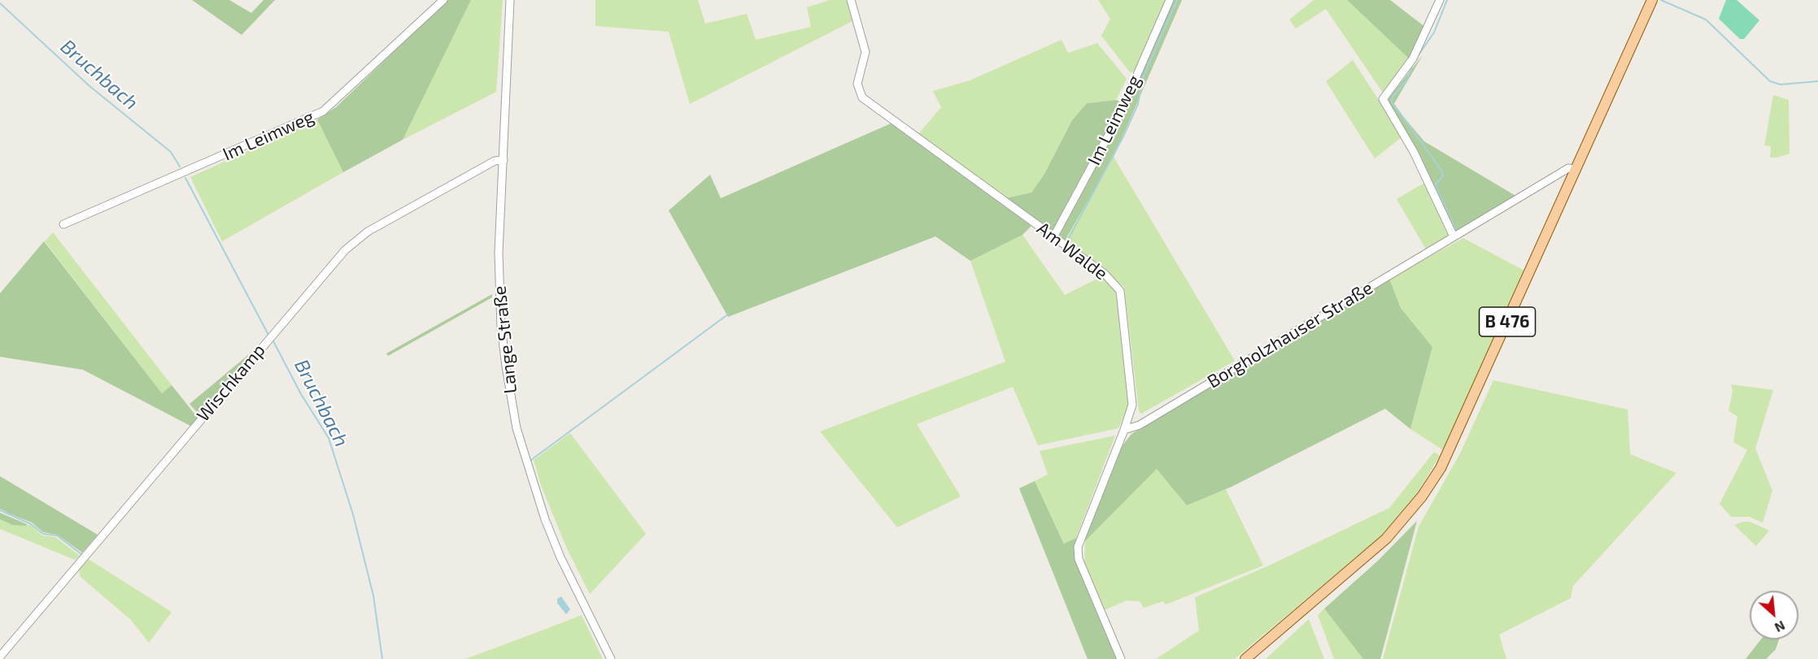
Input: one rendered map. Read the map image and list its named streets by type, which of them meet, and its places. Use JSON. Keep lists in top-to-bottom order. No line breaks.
{"streets":{"main road":["B 476"],"street":["Im Leimweg","Am Walde","Borgholzhauser Straße","Lange Straße","Wischkamp"]},"crossings":[["Im Leimweg","Am Walde"],["Am Walde","Borgholzhauser Straße"],["B 476","Borgholzhauser Straße"],["Lange Straße","Wischkamp"]],"water":["Bruchbach"],"north":"bottom right"}
